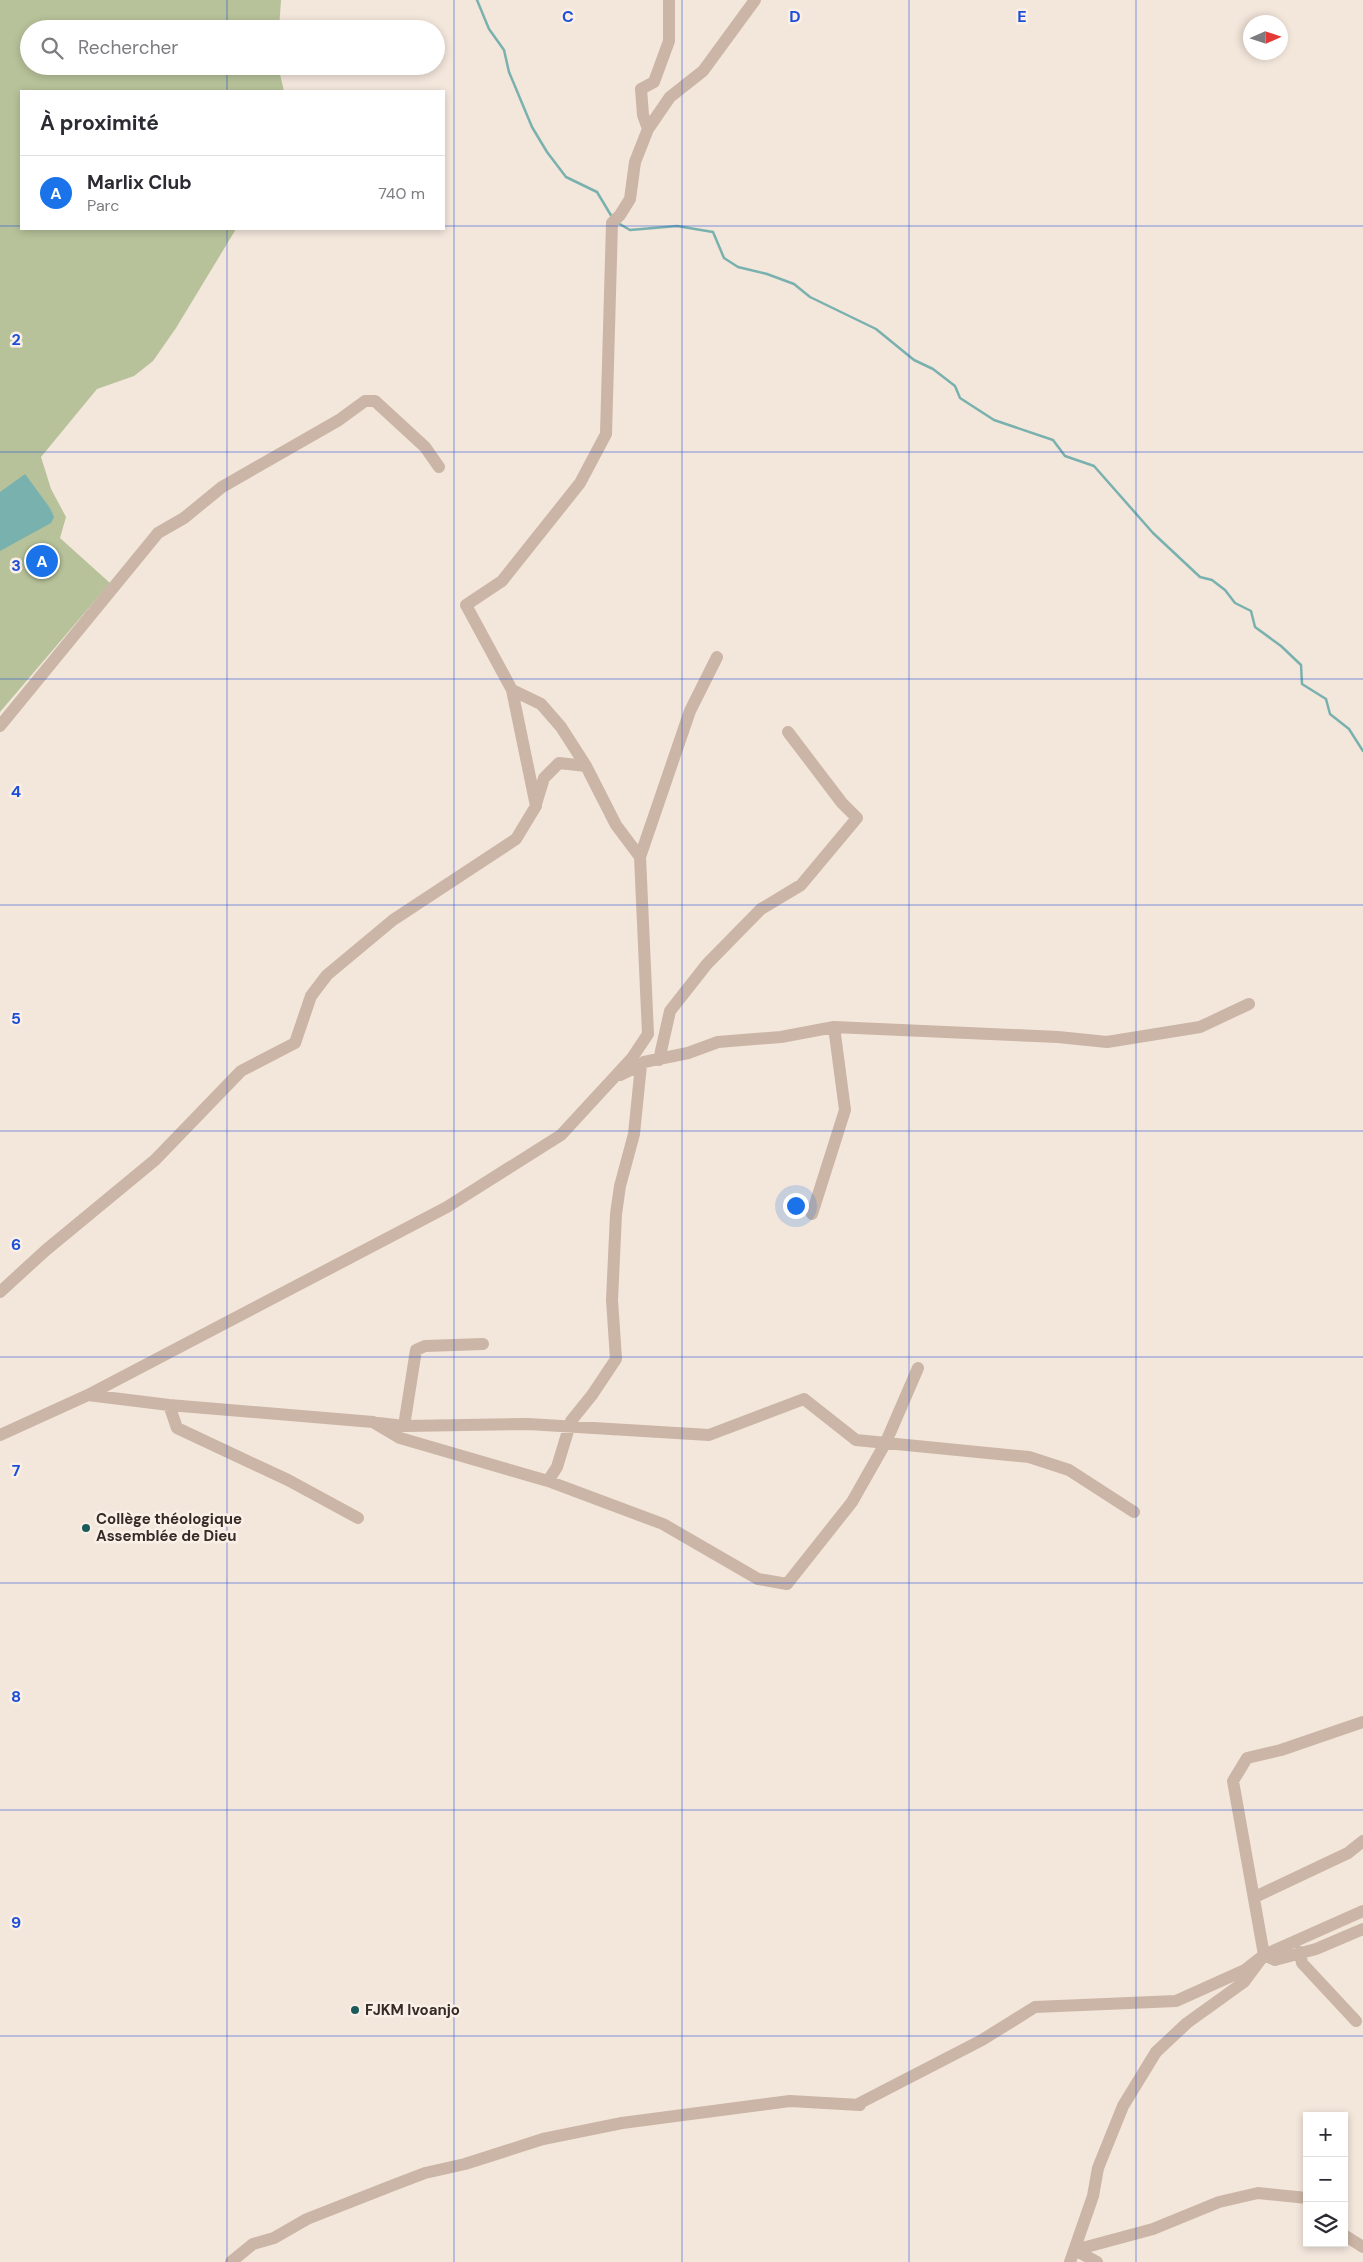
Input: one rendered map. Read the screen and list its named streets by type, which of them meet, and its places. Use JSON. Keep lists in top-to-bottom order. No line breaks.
{"places":["Collège théologique Assemblée de Dieu","FJKM Ivoanjo"],"north":"right","page":{"search":"Rechercher","heading":"À proximité","list":[{"mark":"A","name":"Marlix Club","note":"Parc","value":"740 m"}],"pins":"A","map_buttons":["+","−"]},"grid":{"columns":["C","D","E"],"rows":["2","3","4","5","6","7","8","9"]}}
